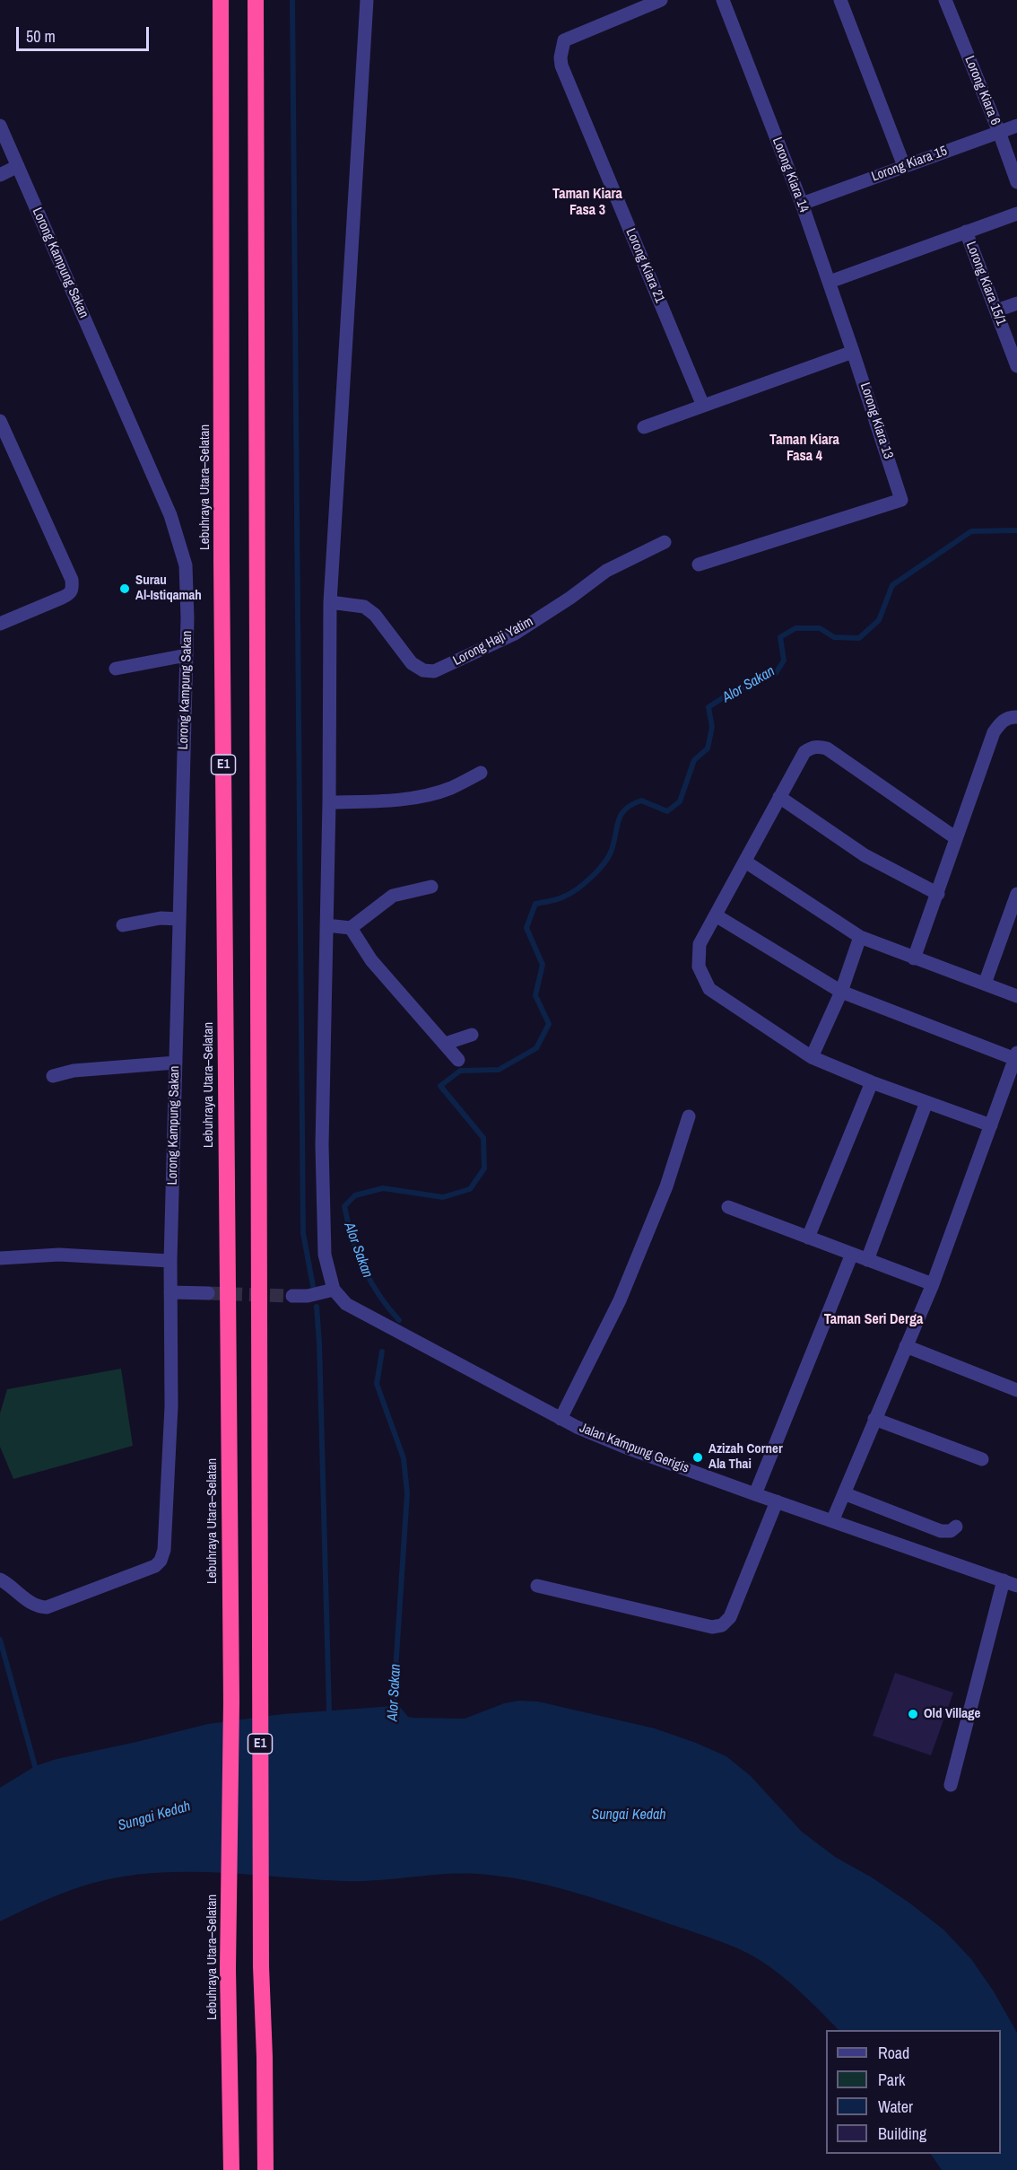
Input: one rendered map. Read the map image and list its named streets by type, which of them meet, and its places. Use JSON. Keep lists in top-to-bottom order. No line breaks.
{"streets":{"highway":["Lebuhraya Utara–Selatan","E1"],"street":["Lorong Kiara 6","Lorong Kiara 15","Lorong Kiara 14","Lorong Kampung Sakan","Lorong Kiara 21","Lorong Kiara 15/1","Lorong Kiara 13","Lorong Haji Yatim","Jalan Kampung Gerigis"]},"crossings":[["Lorong Kiara 6","Lorong Kiara 15"],["Lorong Kiara 15","Lorong Kiara 14"],["Lorong Kiara 14","Lorong Kiara 13"]],"districts":["Taman Kiara Fasa 3","Taman Kiara Fasa 4","Taman Seri Derga"],"water":["Alor Sakan","Sungai Kedah"],"places":["Surau Al-Istiqamah","Azizah Corner Ala Thai","Old Village"],"legend":["Road","Park","Water","Building"],"scale_bar":"50 m"}
